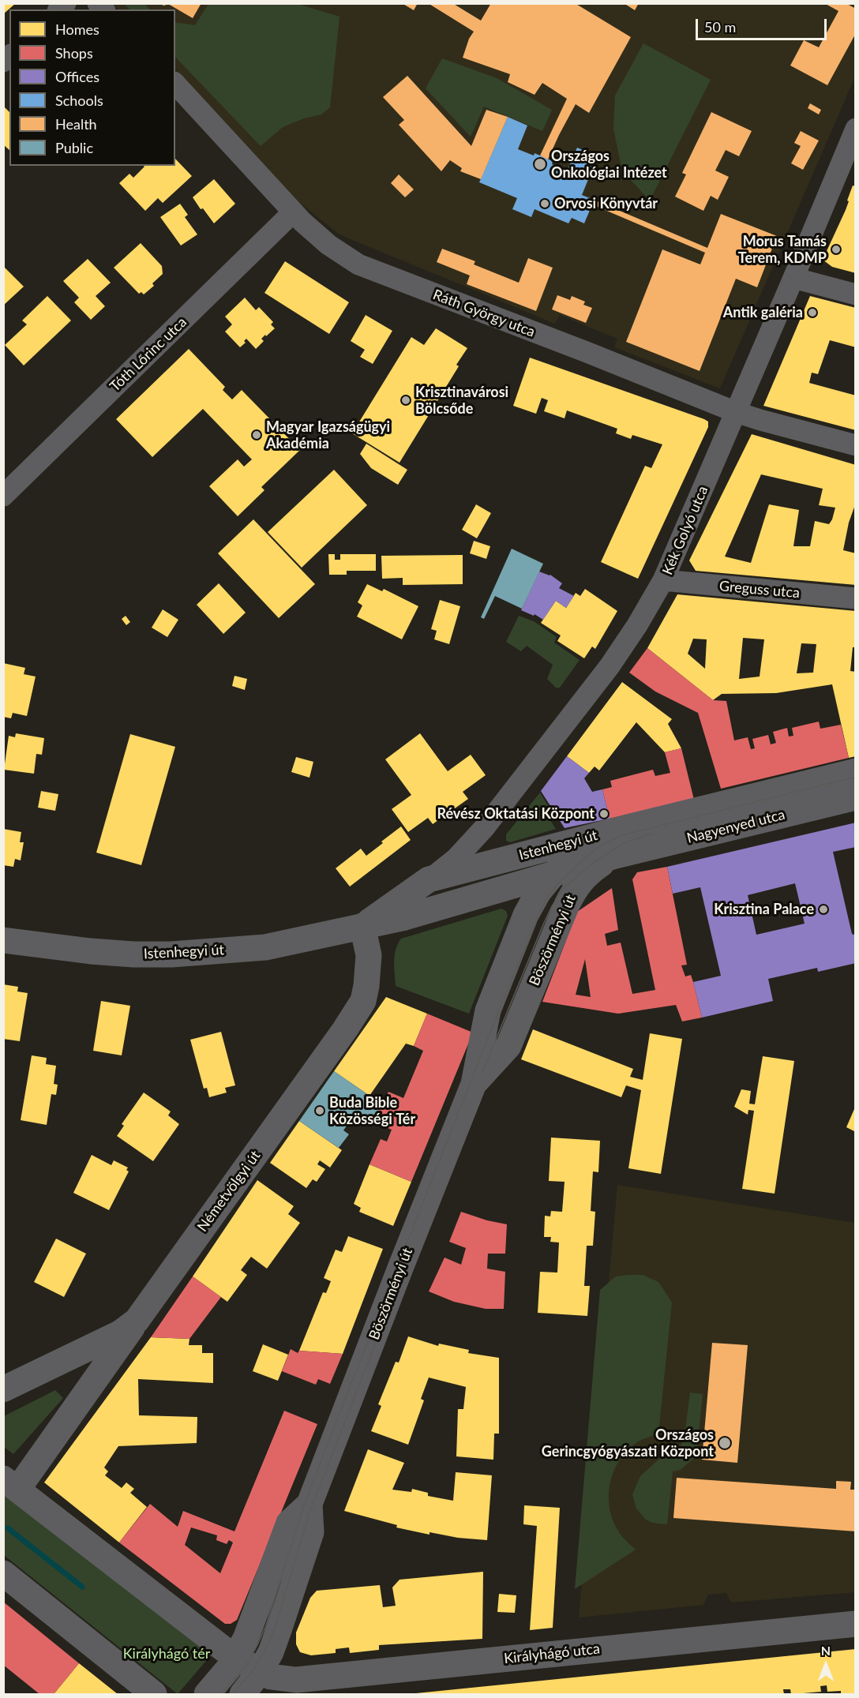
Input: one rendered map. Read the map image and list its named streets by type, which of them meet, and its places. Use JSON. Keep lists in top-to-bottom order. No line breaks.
{"streets":{"street":["Ráth György utca","Tóth Lőrinc utca","Kék Golyó utca","Greguss utca","Nagyenyed utca","Istenhegyi út","Böszörményi út","Németvölgyi út","Királyhágó utca"]},"crossings":[["Ráth György utca","Tóth Lőrinc utca"],["Ráth György utca","Kék Golyó utca"],["Kék Golyó utca","Greguss utca"],["Kék Golyó utca","Istenhegyi út"],["Nagyenyed utca","Istenhegyi út"],["Nagyenyed utca","Böszörményi út"],["Istenhegyi út","Böszörményi út"],["Istenhegyi út","Németvölgyi út"],["Böszörményi út","Királyhágó utca"]],"parks":["Királyhágó tér"],"places":["Országos Onkológiai Intézet","Orvosi Könyvtár","Morus Tamás Terem, KDMP","Antik galéria","Krisztinavárosi Bölcsőde","Magyar Igazságügyi Akadémia","Révész Oktatási Központ","Krisztina Palace","Buda Bible Közösségi Tér","Országos Gerincgyógyászati Központ"],"legend":["Homes","Shops","Offices","Schools","Health","Public"],"scale_bar":"50 m","north":"top"}
